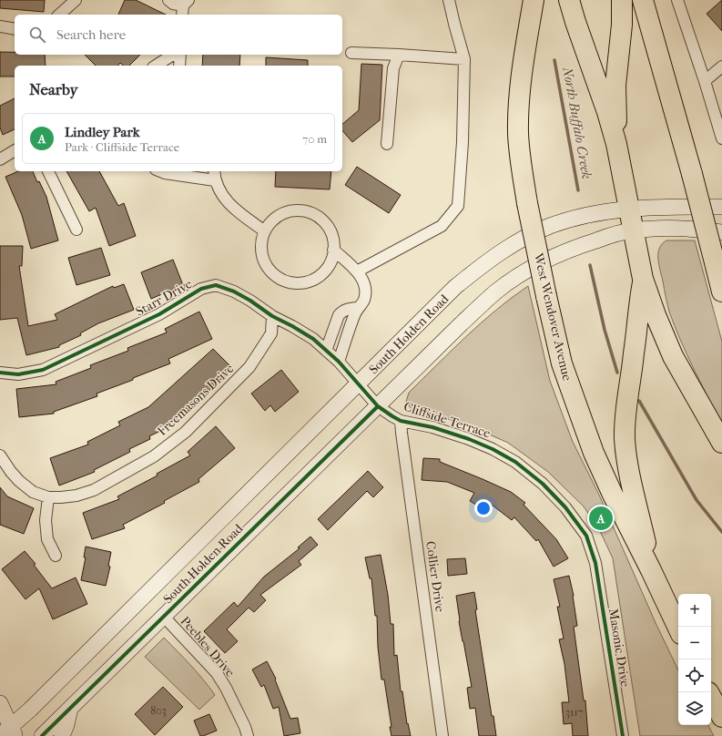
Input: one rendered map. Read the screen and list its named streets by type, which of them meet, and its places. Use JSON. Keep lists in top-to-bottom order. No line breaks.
{"streets":{"highway":["West Wendover Avenue"],"main road":["South Holden Road"],"street":["Starr Drive","Freemasons Drive","Cliffside Terrace","Collier Drive","Peebles Drive","Masonic Drive"]},"crossings":[["Starr Drive","South Holden Road"],["Starr Drive","Freemasons Drive"],["Starr Drive","Cliffside Terrace"],["South Holden Road","Cliffside Terrace"],["South Holden Road","Peebles Drive"],["Cliffside Terrace","Collier Drive"],["Cliffside Terrace","Masonic Drive"]],"water":["North Buffalo Creek"],"house_numbers":["803","3117"],"page":{"search":"Search here","heading":"Nearby","list":[{"mark":"A","name":"Lindley Park","note":"Park · Cliffside Terrace","value":"70 m"}],"pins":"A","map_buttons":["+","−"]}}
